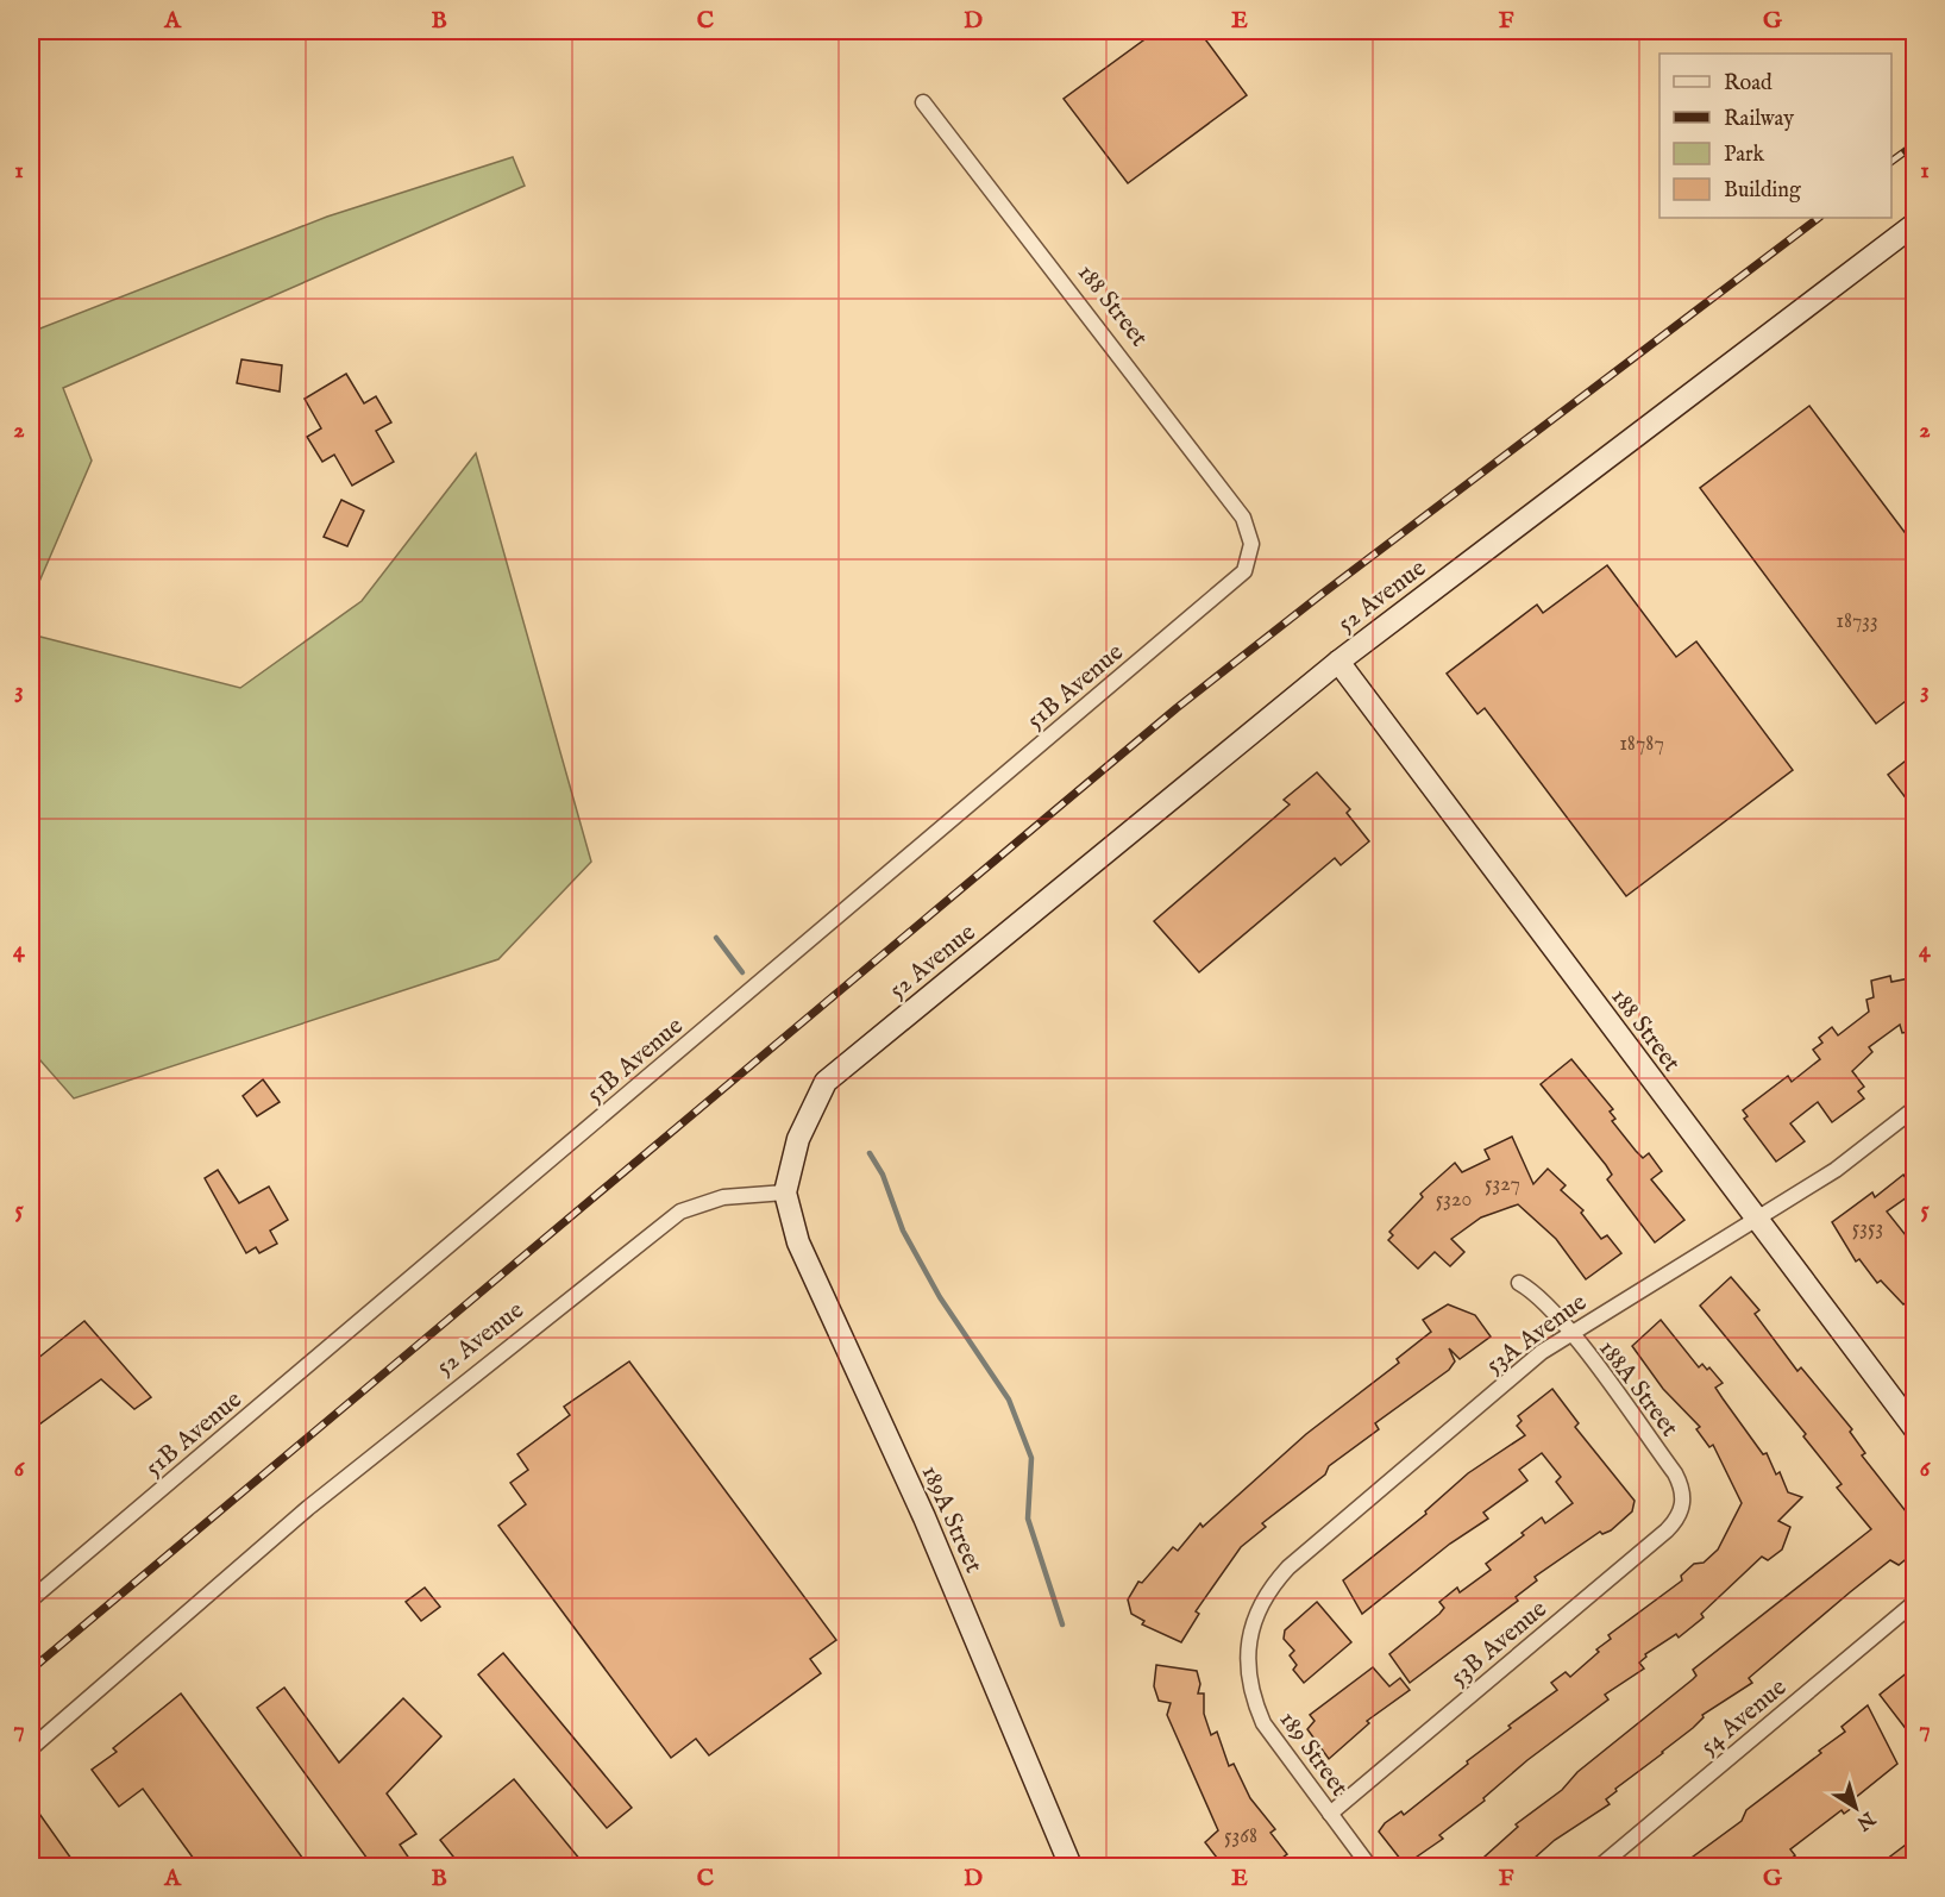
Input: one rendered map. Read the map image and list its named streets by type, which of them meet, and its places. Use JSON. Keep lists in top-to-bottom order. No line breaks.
{"streets":{"street":["188 Street","52 Avenue","51B Avenue","53A Avenue","188A Street","189A Street","53B Avenue","54 Avenue","189 Street"]},"crossings":[["188 Street","52 Avenue"],["188 Street","51B Avenue"],["188 Street","53A Avenue"],["52 Avenue","189A Street"],["53A Avenue","188A Street"],["53A Avenue","189 Street"],["188A Street","53B Avenue"],["53B Avenue","189 Street"]],"house_numbers":["18733","18787","5327","5320","5353","5368"],"legend":["Road","Railway","Park","Building"],"north":"bottom right","grid":{"columns":["A","B","C","D","E","F","G"],"rows":["1","2","3","4","5","6","7"]}}
